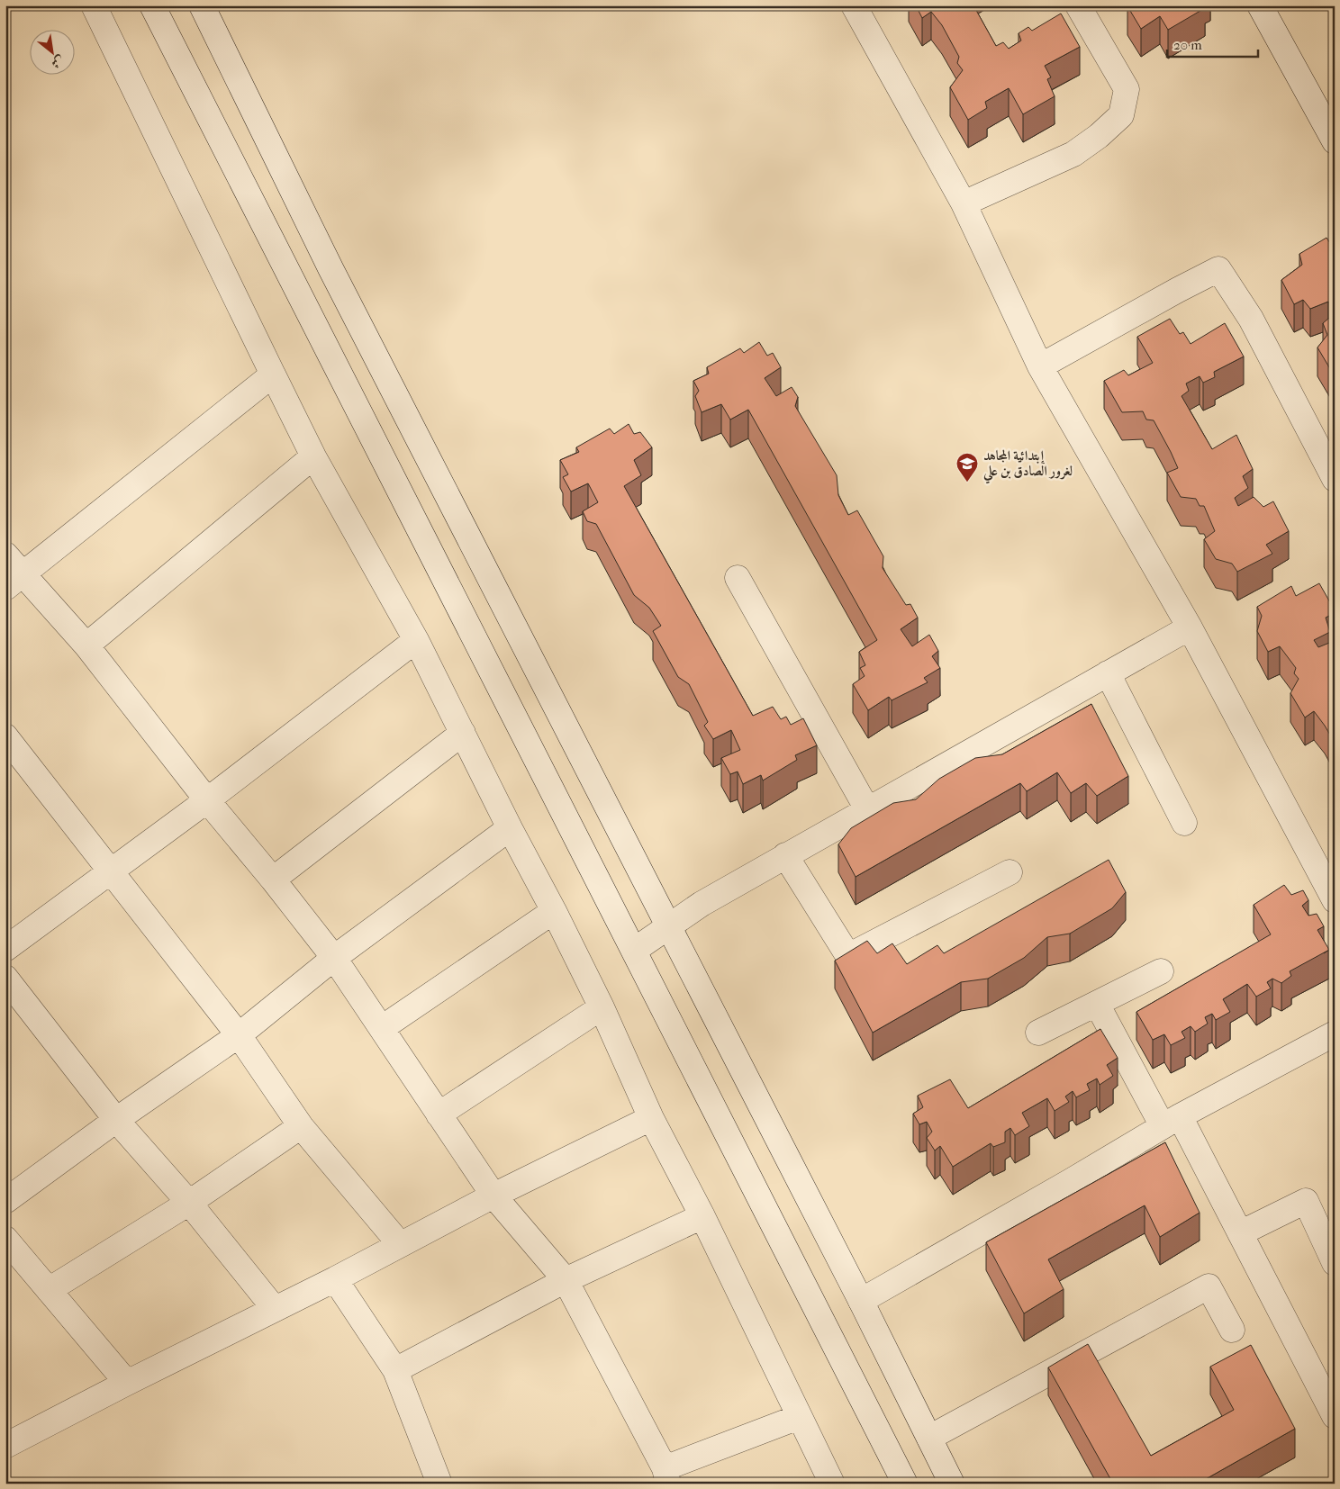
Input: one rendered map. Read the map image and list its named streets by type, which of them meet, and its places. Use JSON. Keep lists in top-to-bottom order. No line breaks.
{"places":{"school or university":["إبتدائية المجاهد لغرور الصادق بن علي"]},"scale_bar":"20 m","north":"bottom right"}
